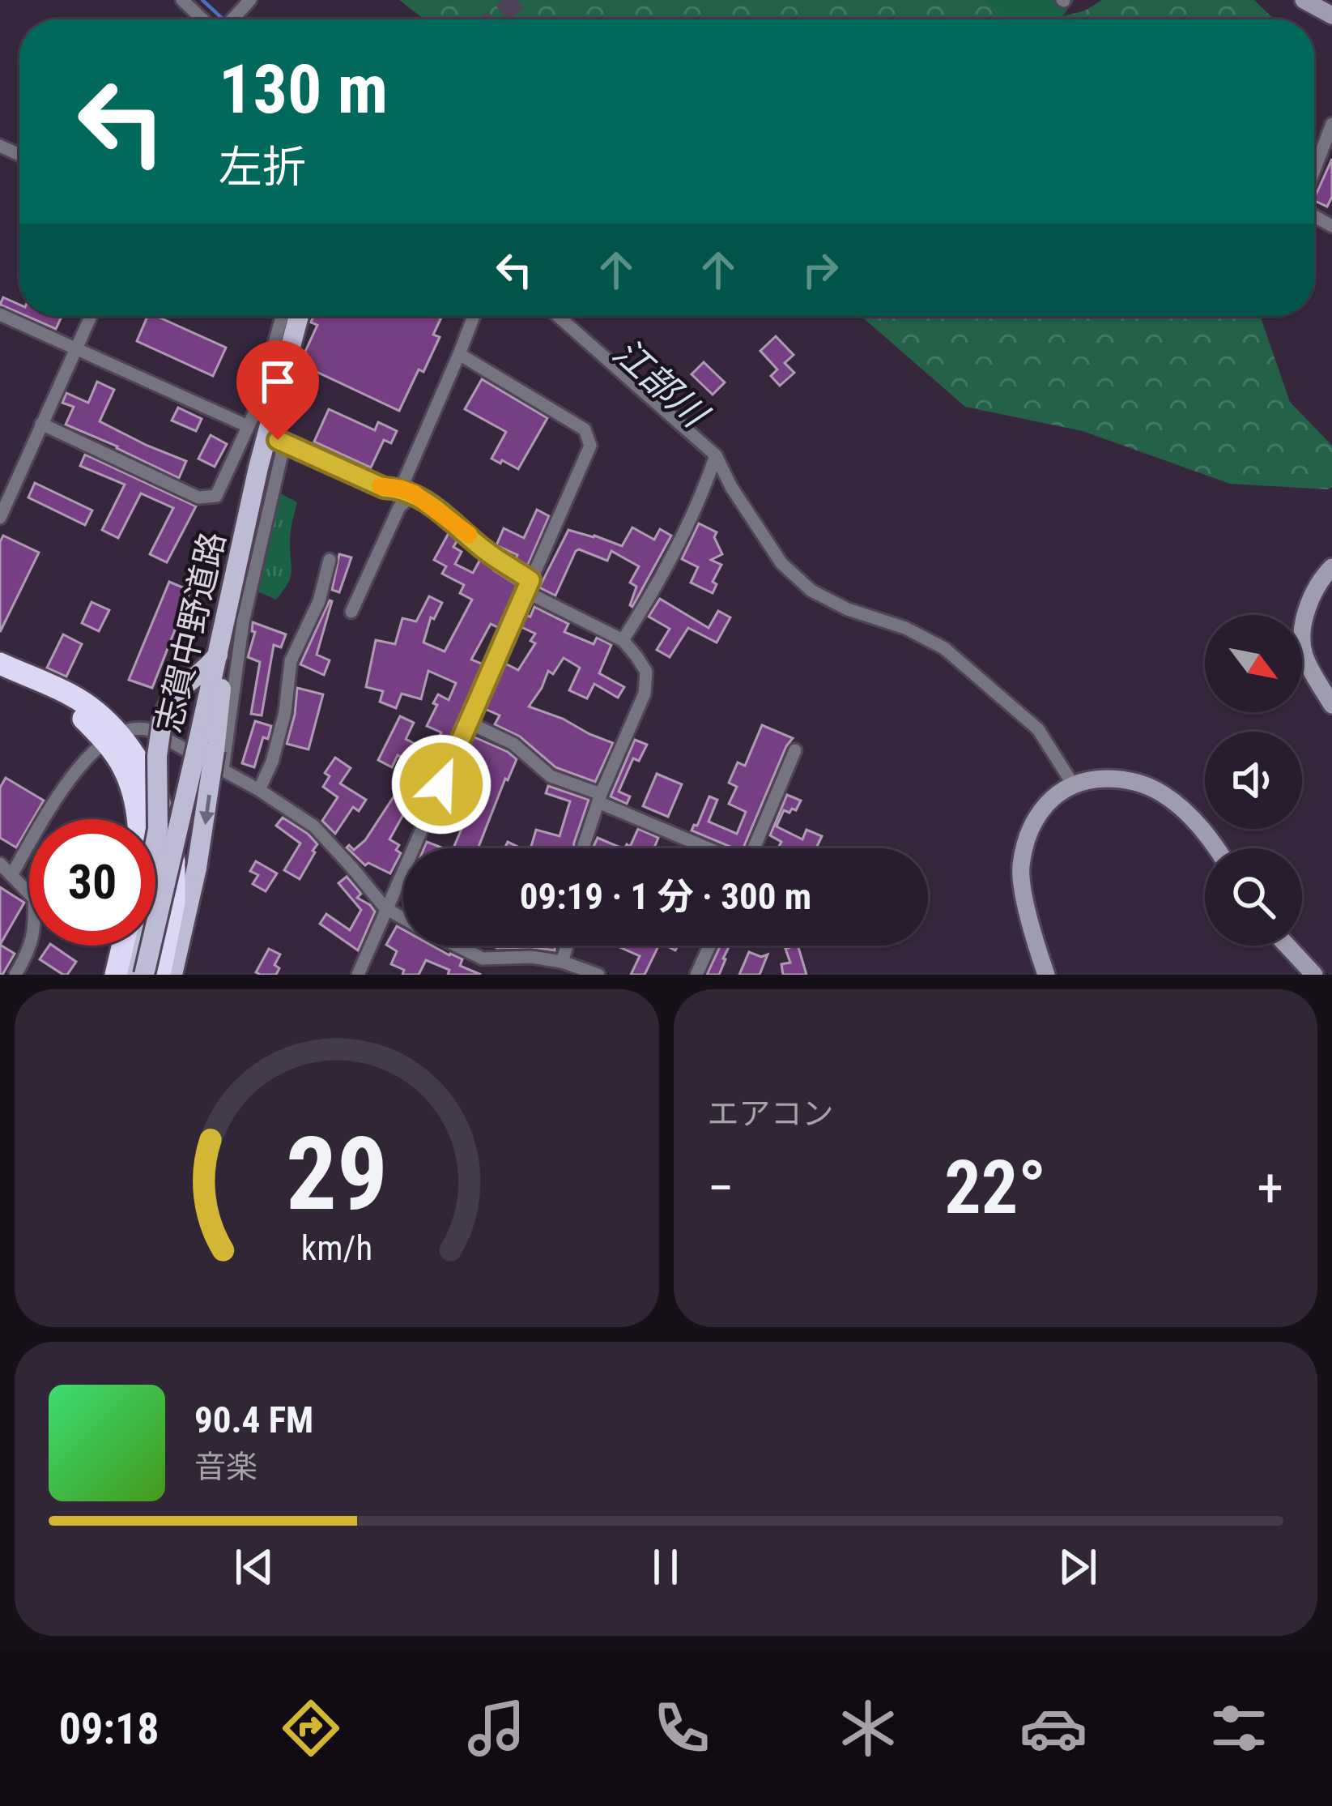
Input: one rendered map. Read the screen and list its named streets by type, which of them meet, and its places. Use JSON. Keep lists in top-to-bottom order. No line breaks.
{"streets":{"main road":["志賀中野道路"]},"water":["江部川"],"north":"bottom right","page":{"turn":["130 m","左折"],"limit":"30","trip":"09:19 · 1 分 · 300 m","tile":"エアコン","heat":["−","22°","+"],"song":["90.4 FM","音楽"],"tabs":"09:18","gauge":["29","km/h"]}}
